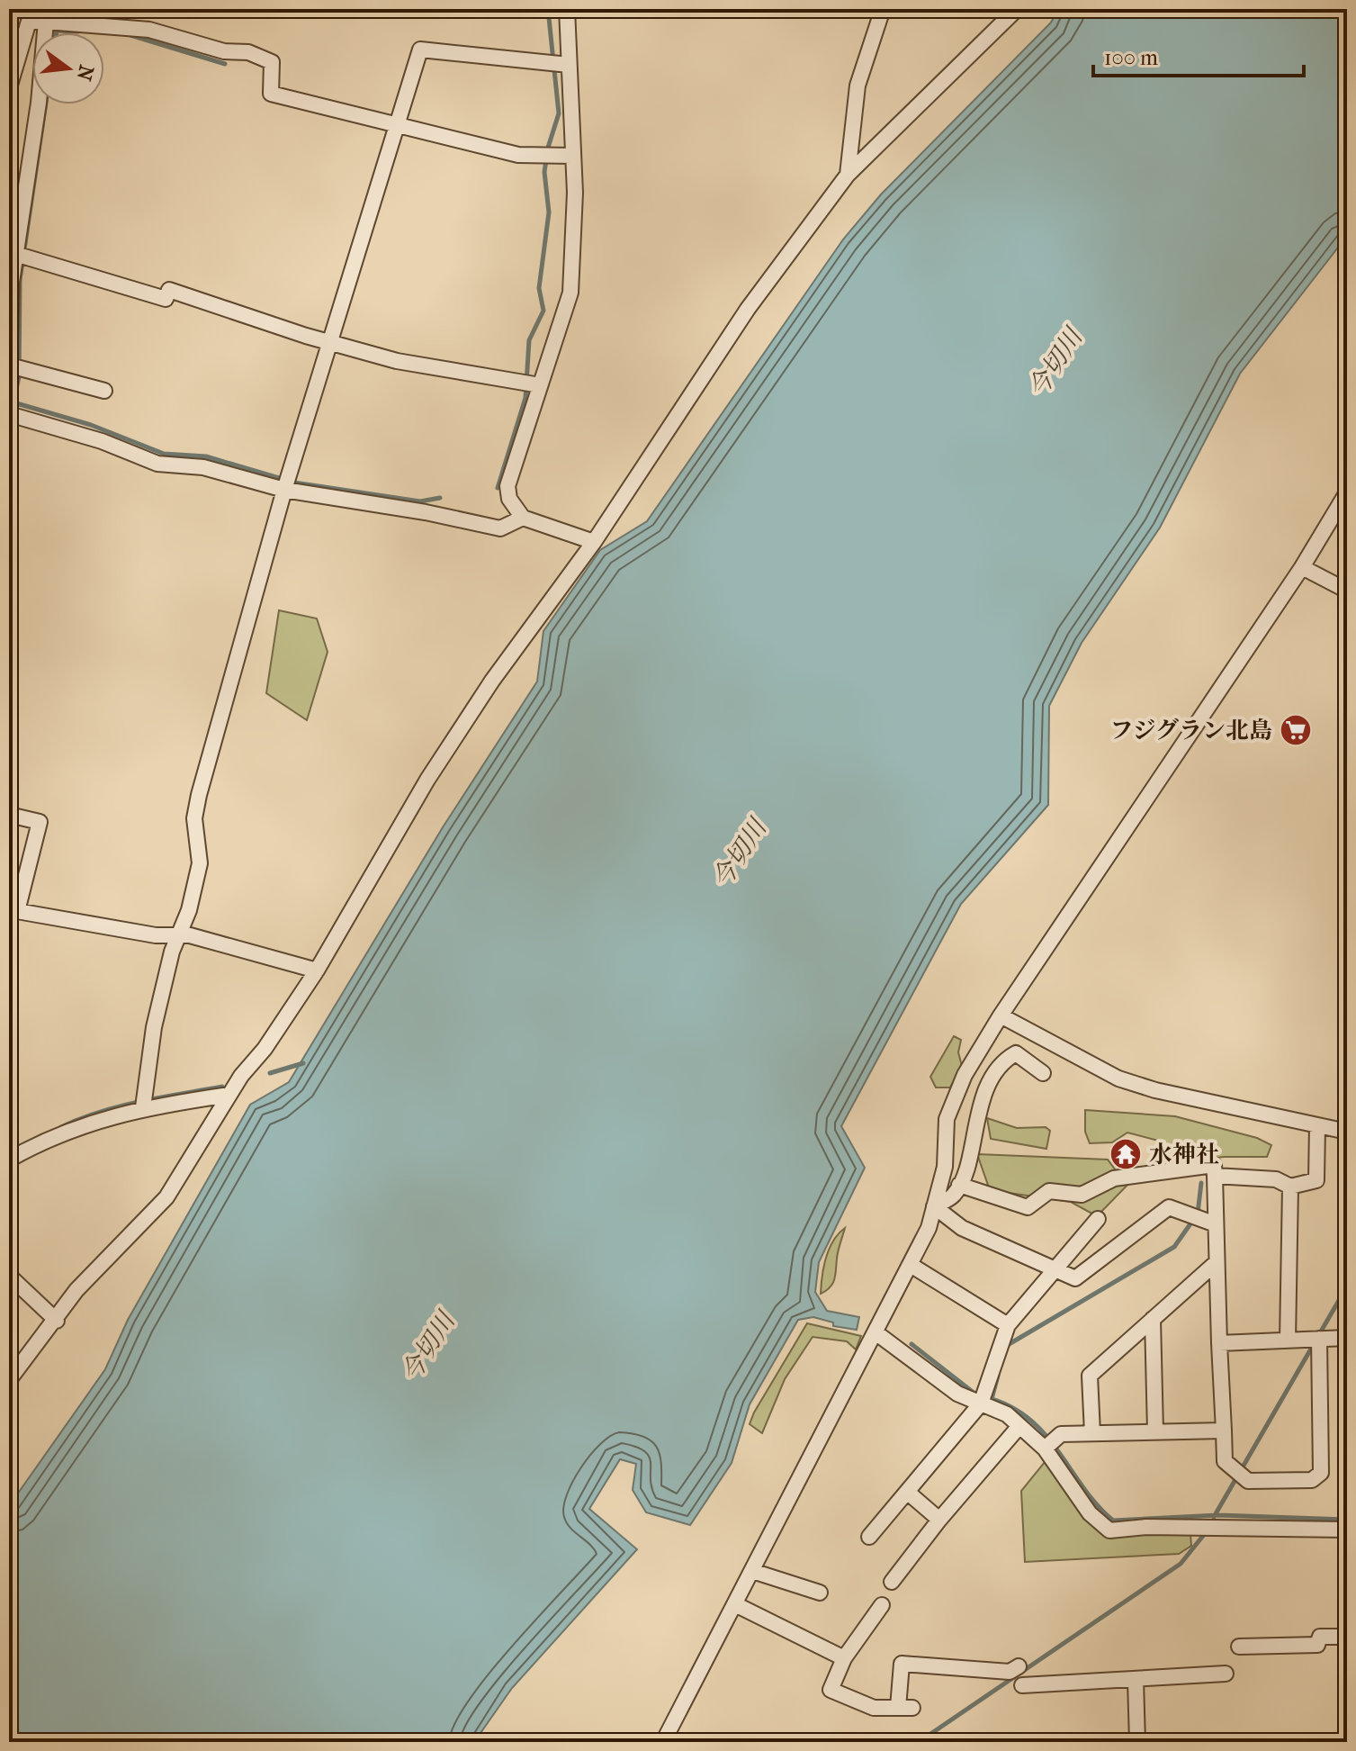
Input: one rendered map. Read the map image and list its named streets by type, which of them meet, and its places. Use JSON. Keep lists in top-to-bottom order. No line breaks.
{"water":["今切川"],"places":{"supermarket":["フジグラン北島"],"temple":["水神社"]},"scale_bar":"100 m","north":"right"}
